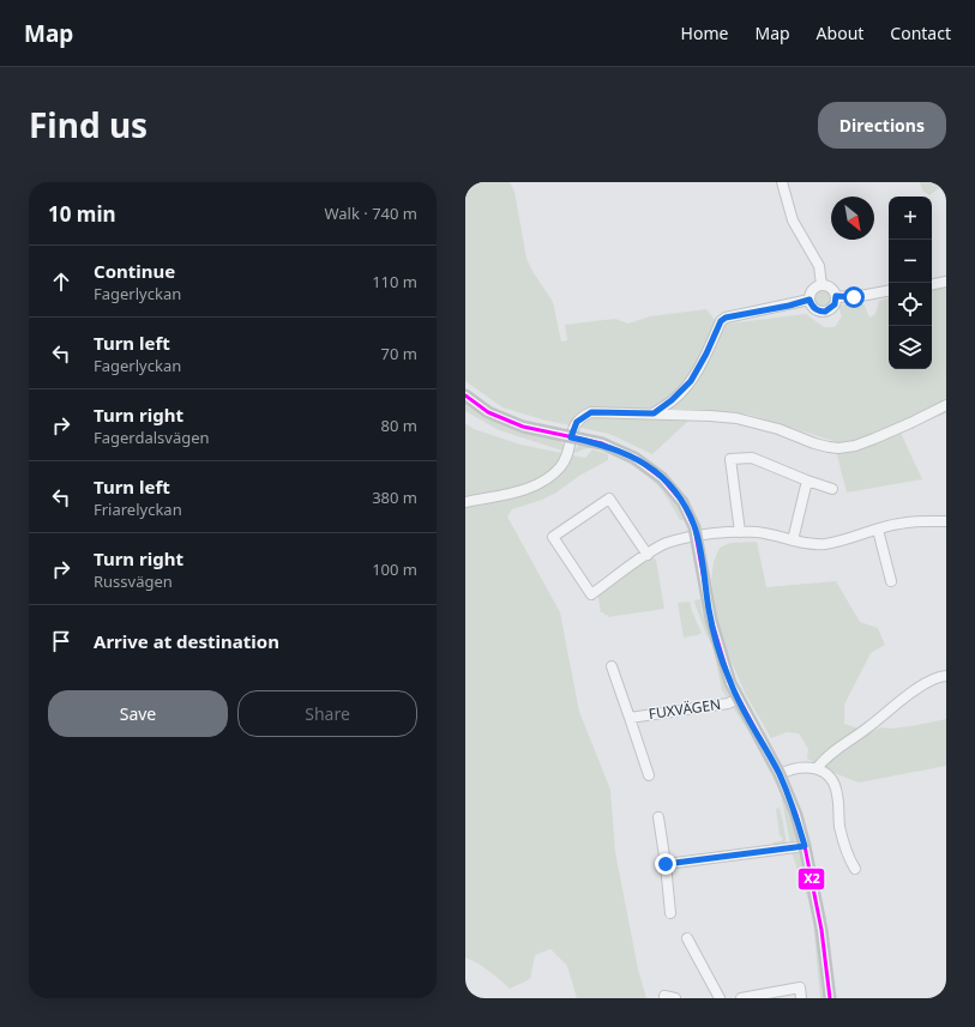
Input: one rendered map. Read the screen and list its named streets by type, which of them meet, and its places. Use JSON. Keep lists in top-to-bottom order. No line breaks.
{"streets":{"street":["FUXVÄGEN"]},"lines":["transit line X2"],"north":"bottom right","page":{"header":"Map","nav":["Home","Map","About","Contact"],"title":"Find us","buttons":["Directions",["Save","Share"]],"heading":["10 min","Walk · 740 m"],"map_buttons":["+","−"],"list":[["Continue","Fagerlyckan","110 m"],["Turn left","Fagerlyckan","70 m"],["Turn right","Fagerdalsvägen","80 m"],["Turn left","Friarelyckan","380 m"],["Turn right","Russvägen","100 m"],"Arrive at destination"]}}
